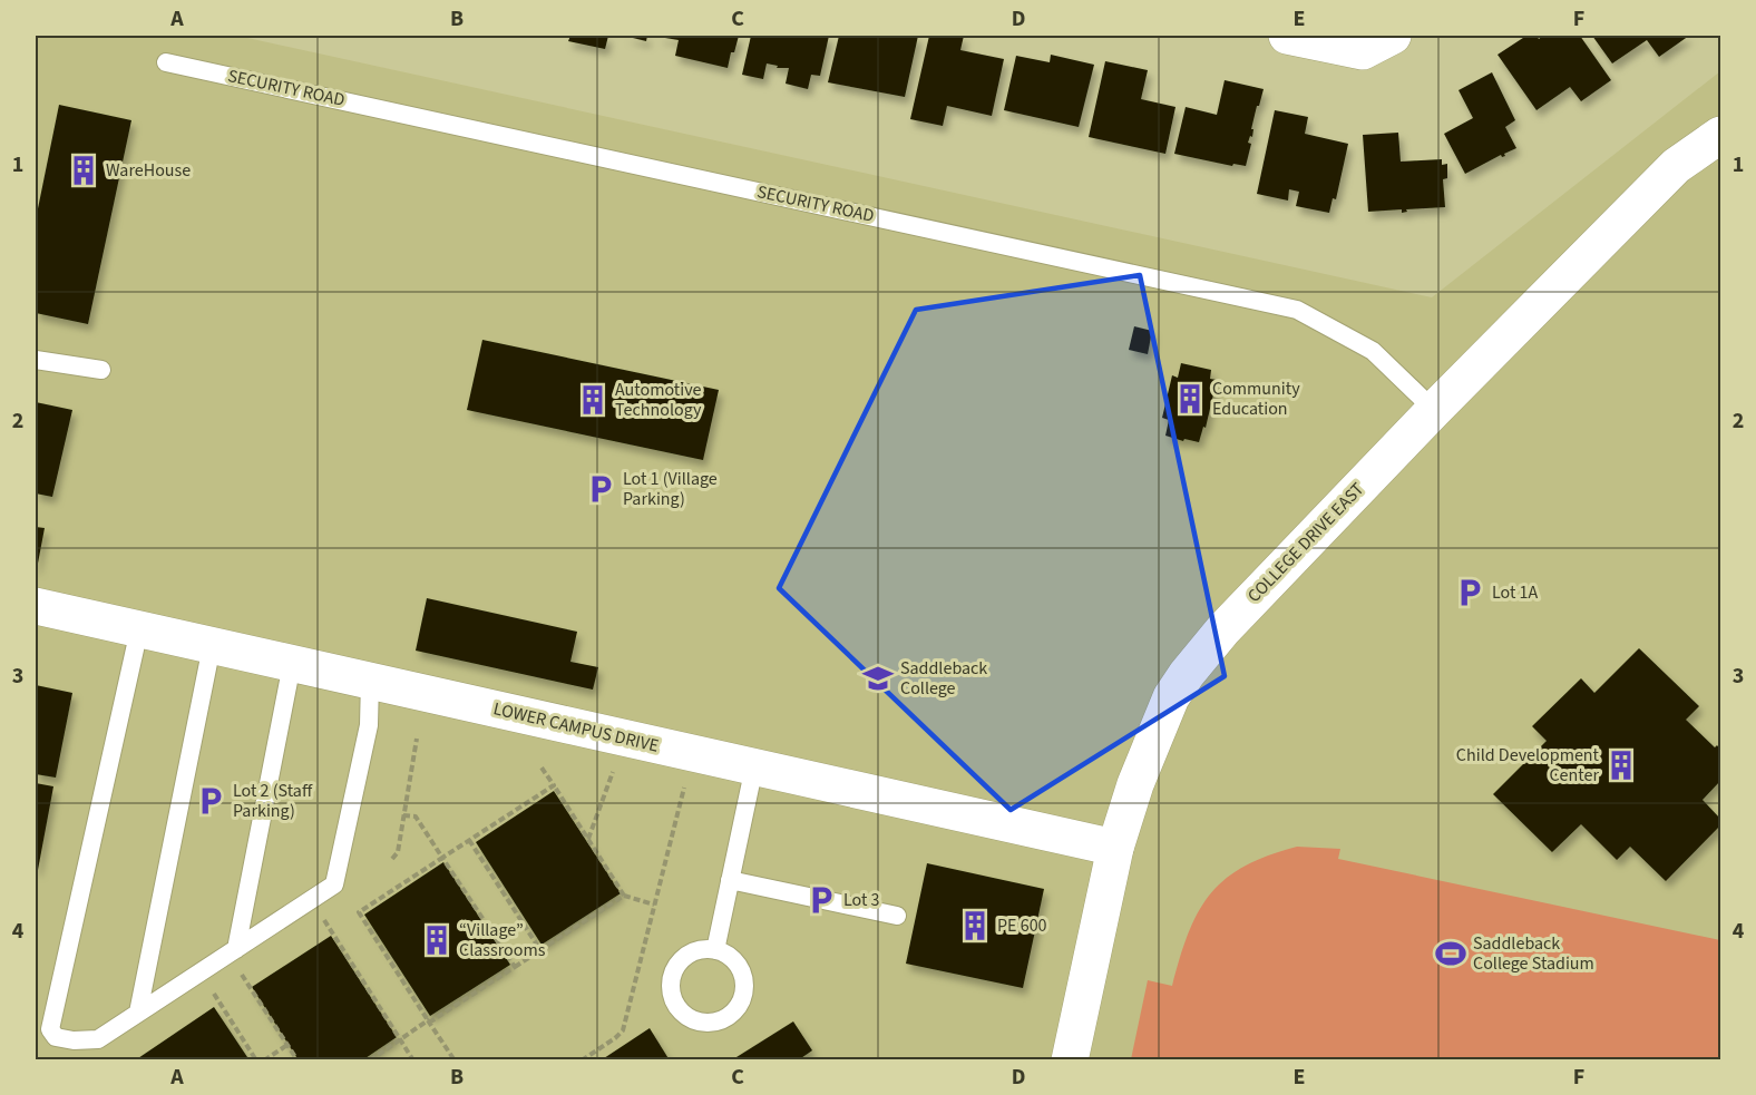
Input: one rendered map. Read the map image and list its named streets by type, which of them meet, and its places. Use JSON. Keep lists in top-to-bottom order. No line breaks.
{"streets":{"street":["COLLEGE DRIVE EAST","LOWER CAMPUS DRIVE"],"lane":["SECURITY ROAD"]},"crossings":[["SECURITY ROAD","COLLEGE DRIVE EAST"],["COLLEGE DRIVE EAST","LOWER CAMPUS DRIVE"]],"places":{"building":["WareHouse","Community Education","Automotive Technology","Child Development Center","PE 600","“Village” Classrooms"],"parking":["Lot 1 (Village Parking)","Lot 1A","Lot 2 (Staff Parking)","Lot 3"],"school or university":["Saddleback College"],"sports":["Saddleback College Stadium"]},"grid":{"columns":["A","B","C","D","E","F"],"rows":["1","2","3","4"]}}
